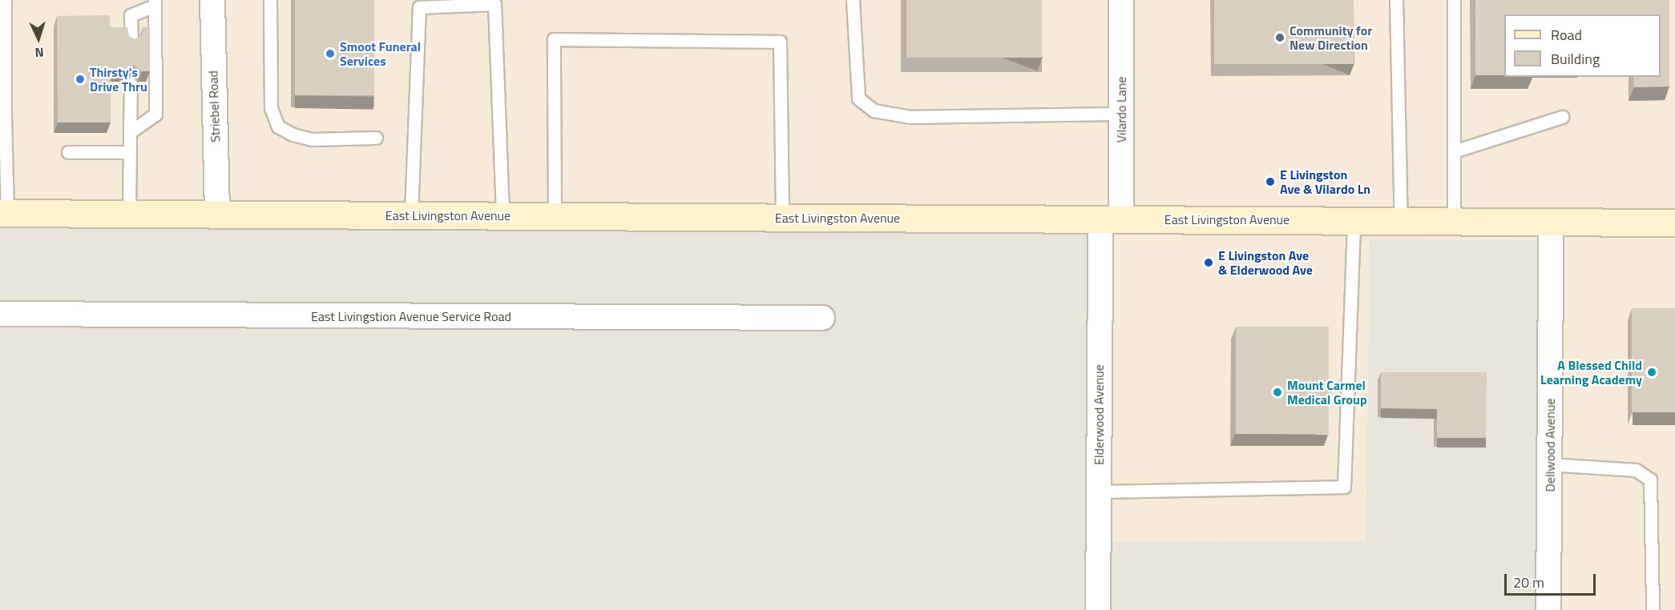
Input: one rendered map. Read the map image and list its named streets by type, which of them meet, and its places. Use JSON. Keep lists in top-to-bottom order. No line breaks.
{"streets":{"main road":["East Livingston Avenue"],"street":["Striebel Road","Vilardo Lane","East Livingstion Avenue Service Road","Elderwood Avenue","Dellwood Avenue"]},"crossings":[["Striebel Road","East Livingston Avenue"],["Vilardo Lane","East Livingston Avenue"],["Vilardo Lane","Elderwood Avenue"],["East Livingston Avenue","Elderwood Avenue"],["East Livingston Avenue","Dellwood Avenue"]],"places":["Community for New Direction","Smoot Funeral Services","Thirsty's Drive Thru","E Livingston Ave & Vilardo Ln","E Livingston Ave & Elderwood Ave","A Blessed Child Learning Academy","Mount Carmel Medical Group"],"legend":["Road","Building"],"scale_bar":"20 m","north":"bottom"}
